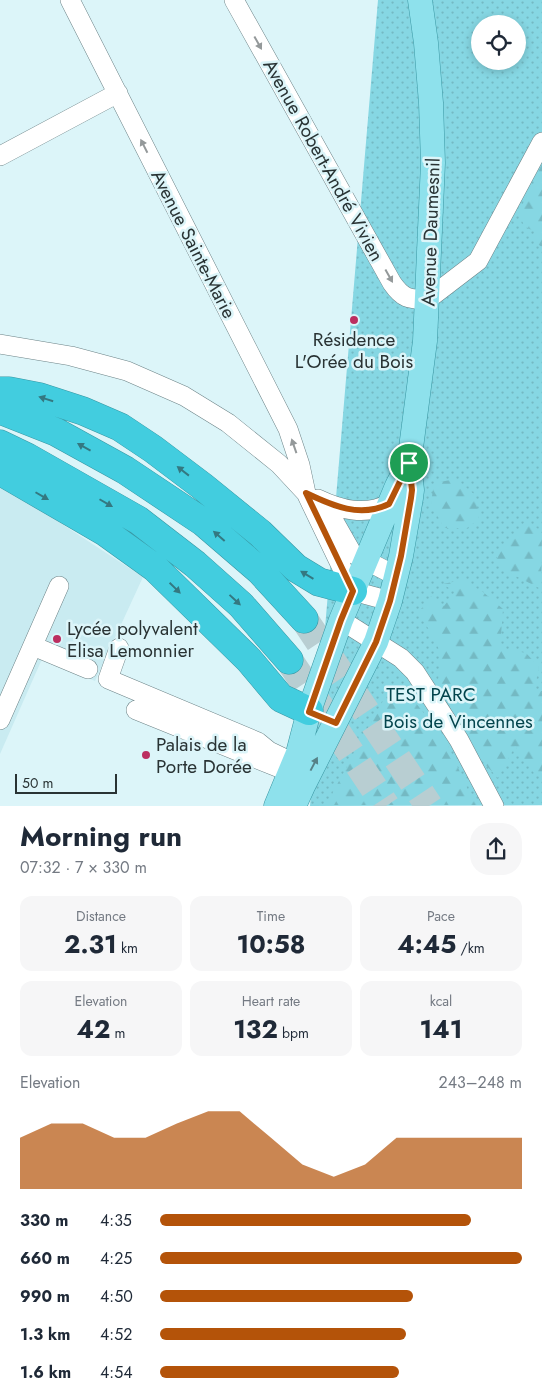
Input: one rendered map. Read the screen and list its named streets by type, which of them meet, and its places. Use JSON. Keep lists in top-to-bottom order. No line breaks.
{"streets":{"main road":["Avenue Daumesnil"],"street":["Avenue Robert-André Vivien","Avenue Sainte-Marie"]},"crossings":[["Avenue Robert-André Vivien","Avenue Daumesnil"]],"one_way":["Avenue Robert-André Vivien","Avenue Sainte-Marie"],"parks":["TEST PARC","Bois de Vincennes"],"places":["Résidence L'Orée du Bois","Lycée polyvalent Elisa Lemonnier","Palais de la Porte Dorée"],"scale_bar":"50 m","page":{"scale":"50 m","heading":["Morning run","07:32 · 7 × 330 m"],"stats":[["Distance","2.31 km"],["Time","10:58"],["Pace","4:45 /km"],["Elevation","42 m"],["Heart rate","132 bpm"],["kcal","141"]],"chart":["Elevation","243–248 m"],"list":[{"name":"330 m","note":"4:35"},{"name":"660 m","note":"4:25"},{"name":"990 m","note":"4:50"},{"name":"1.3 km","note":"4:52"},{"name":"1.6 km","note":"4:54"}]}}
